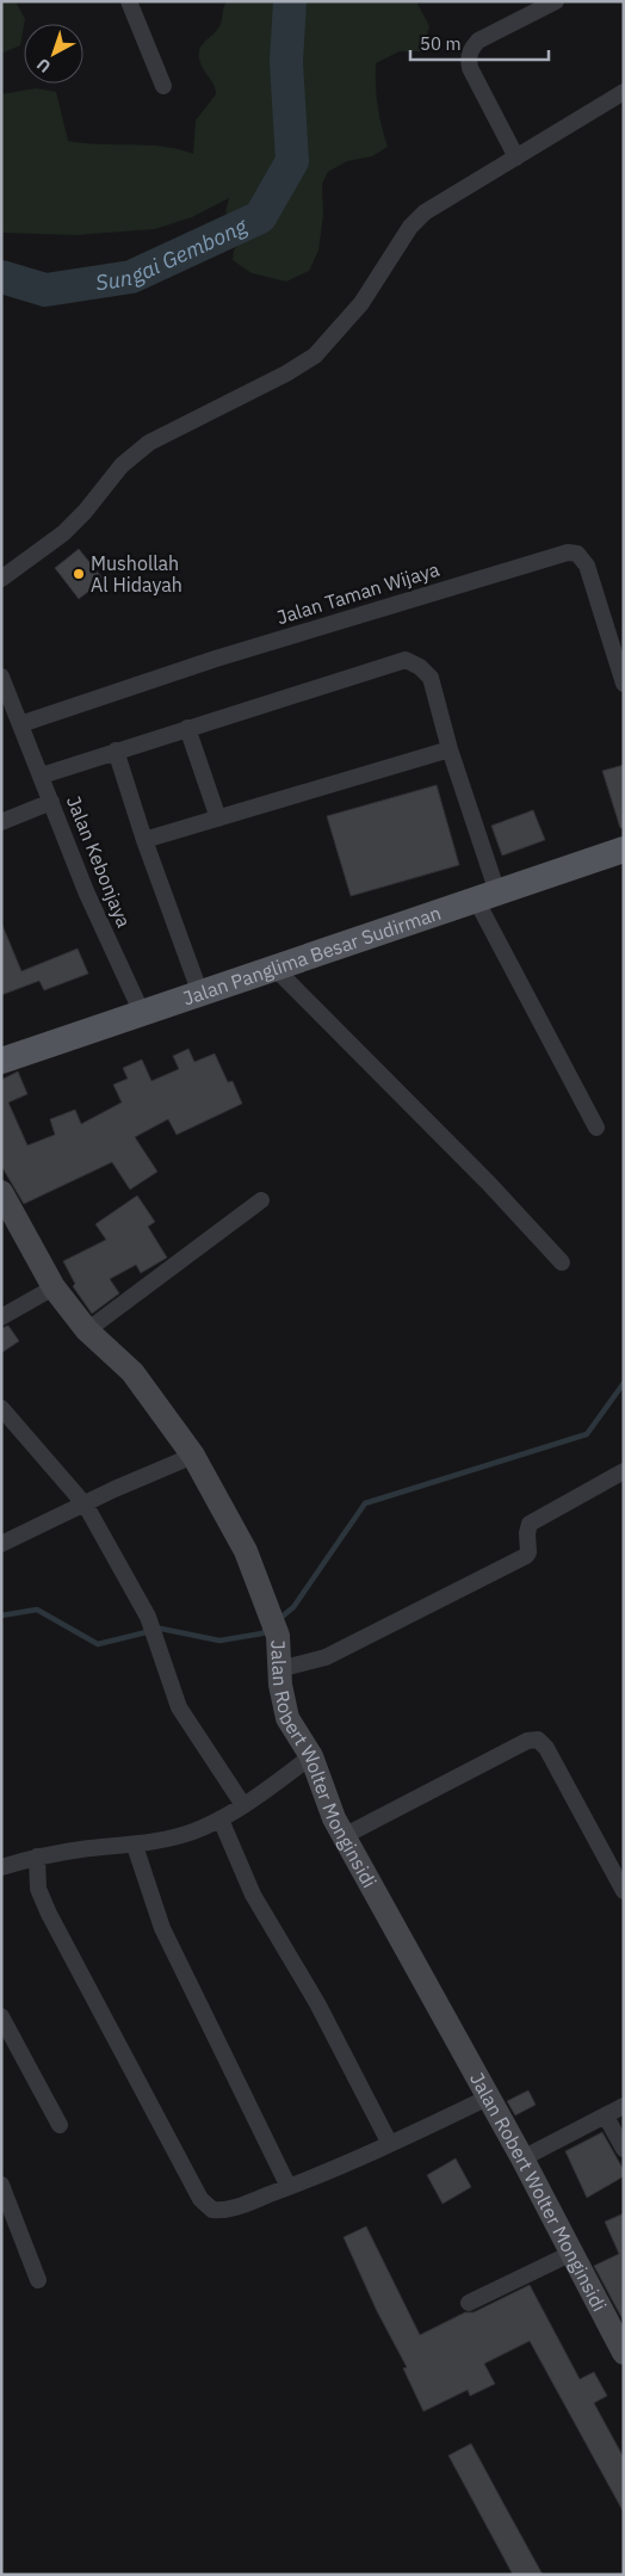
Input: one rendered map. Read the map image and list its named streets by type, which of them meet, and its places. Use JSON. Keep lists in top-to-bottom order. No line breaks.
{"streets":{"main road":["Jalan Panglima Besar Sudirman","Jalan Robert Wolter Monginsidi"],"street":["Jalan Taman Wijaya","Jalan Kebonjaya"]},"crossings":[["Jalan Taman Wijaya","Jalan Kebonjaya"],["Jalan Kebonjaya","Jalan Panglima Besar Sudirman"]],"water":["Sungai Gembong"],"places":["Mushollah Al Hidayah"],"scale_bar":"50 m","north":"bottom left"}
